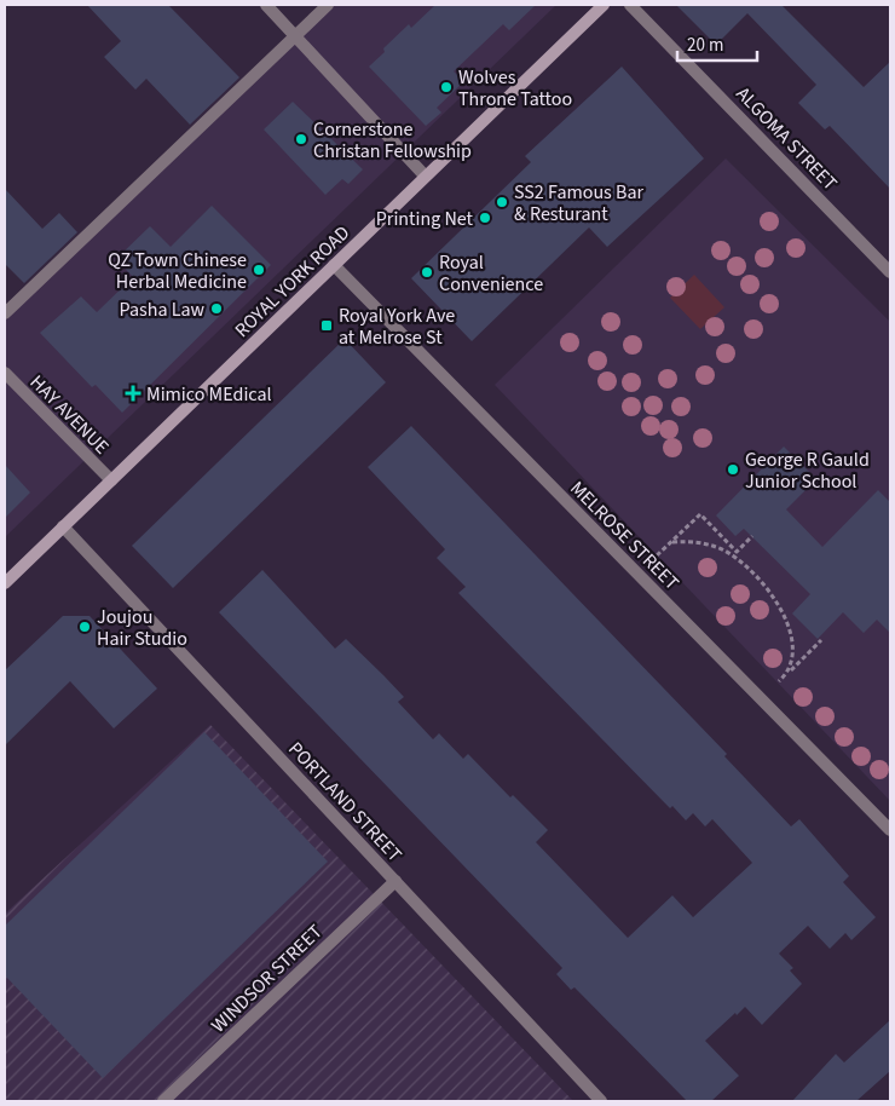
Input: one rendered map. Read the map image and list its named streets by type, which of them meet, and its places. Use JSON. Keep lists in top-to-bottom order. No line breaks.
{"streets":{"main road":["ROYAL YORK ROAD"],"street":["ALGOMA STREET","HAY AVENUE","MELROSE STREET","PORTLAND STREET","WINDSOR STREET"]},"crossings":[["ROYAL YORK ROAD","HAY AVENUE"],["ROYAL YORK ROAD","MELROSE STREET"],["ROYAL YORK ROAD","PORTLAND STREET"],["PORTLAND STREET","WINDSOR STREET"]],"places":{"other":["Wolves Throne Tattoo","Cornerstone Christan Fellowship","SS2 Famous Bar & Resturant","Printing Net","QZ Town Chinese Herbal Medicine","Royal Convenience","Pasha Law","George R Gauld Junior School","Joujou Hair Studio"],"transit":["Royal York Ave at Melrose St"],"health":["Mimico MEdical"]},"scale_bar":"20 m"}
